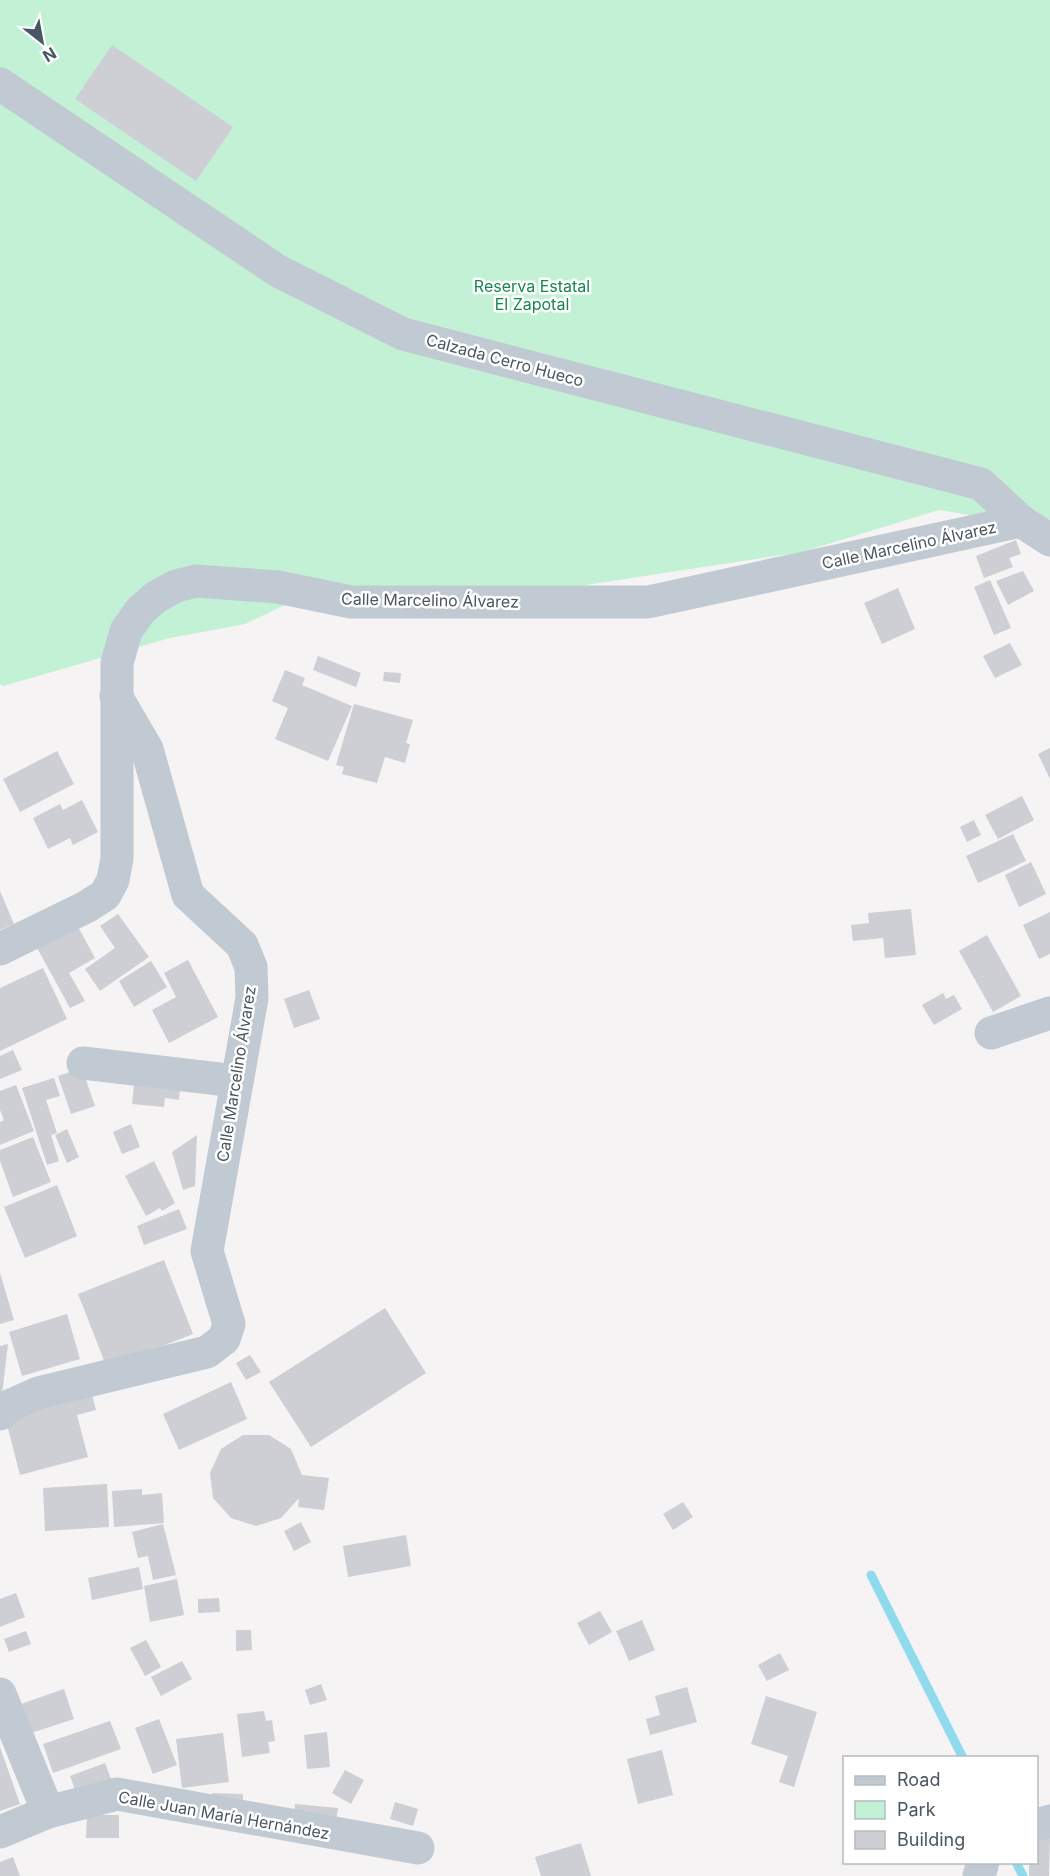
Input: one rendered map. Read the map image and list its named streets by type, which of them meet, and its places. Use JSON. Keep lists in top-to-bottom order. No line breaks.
{"streets":{"street":["Calzada Cerro Hueco","Calle Marcelino Álvarez","Calle Juan María Hernández"]},"crossings":[["Calzada Cerro Hueco","Calle Marcelino Álvarez"]],"parks":["Reserva Estatal El Zapotal"],"legend":["Road","Park","Building"],"north":"bottom right"}
